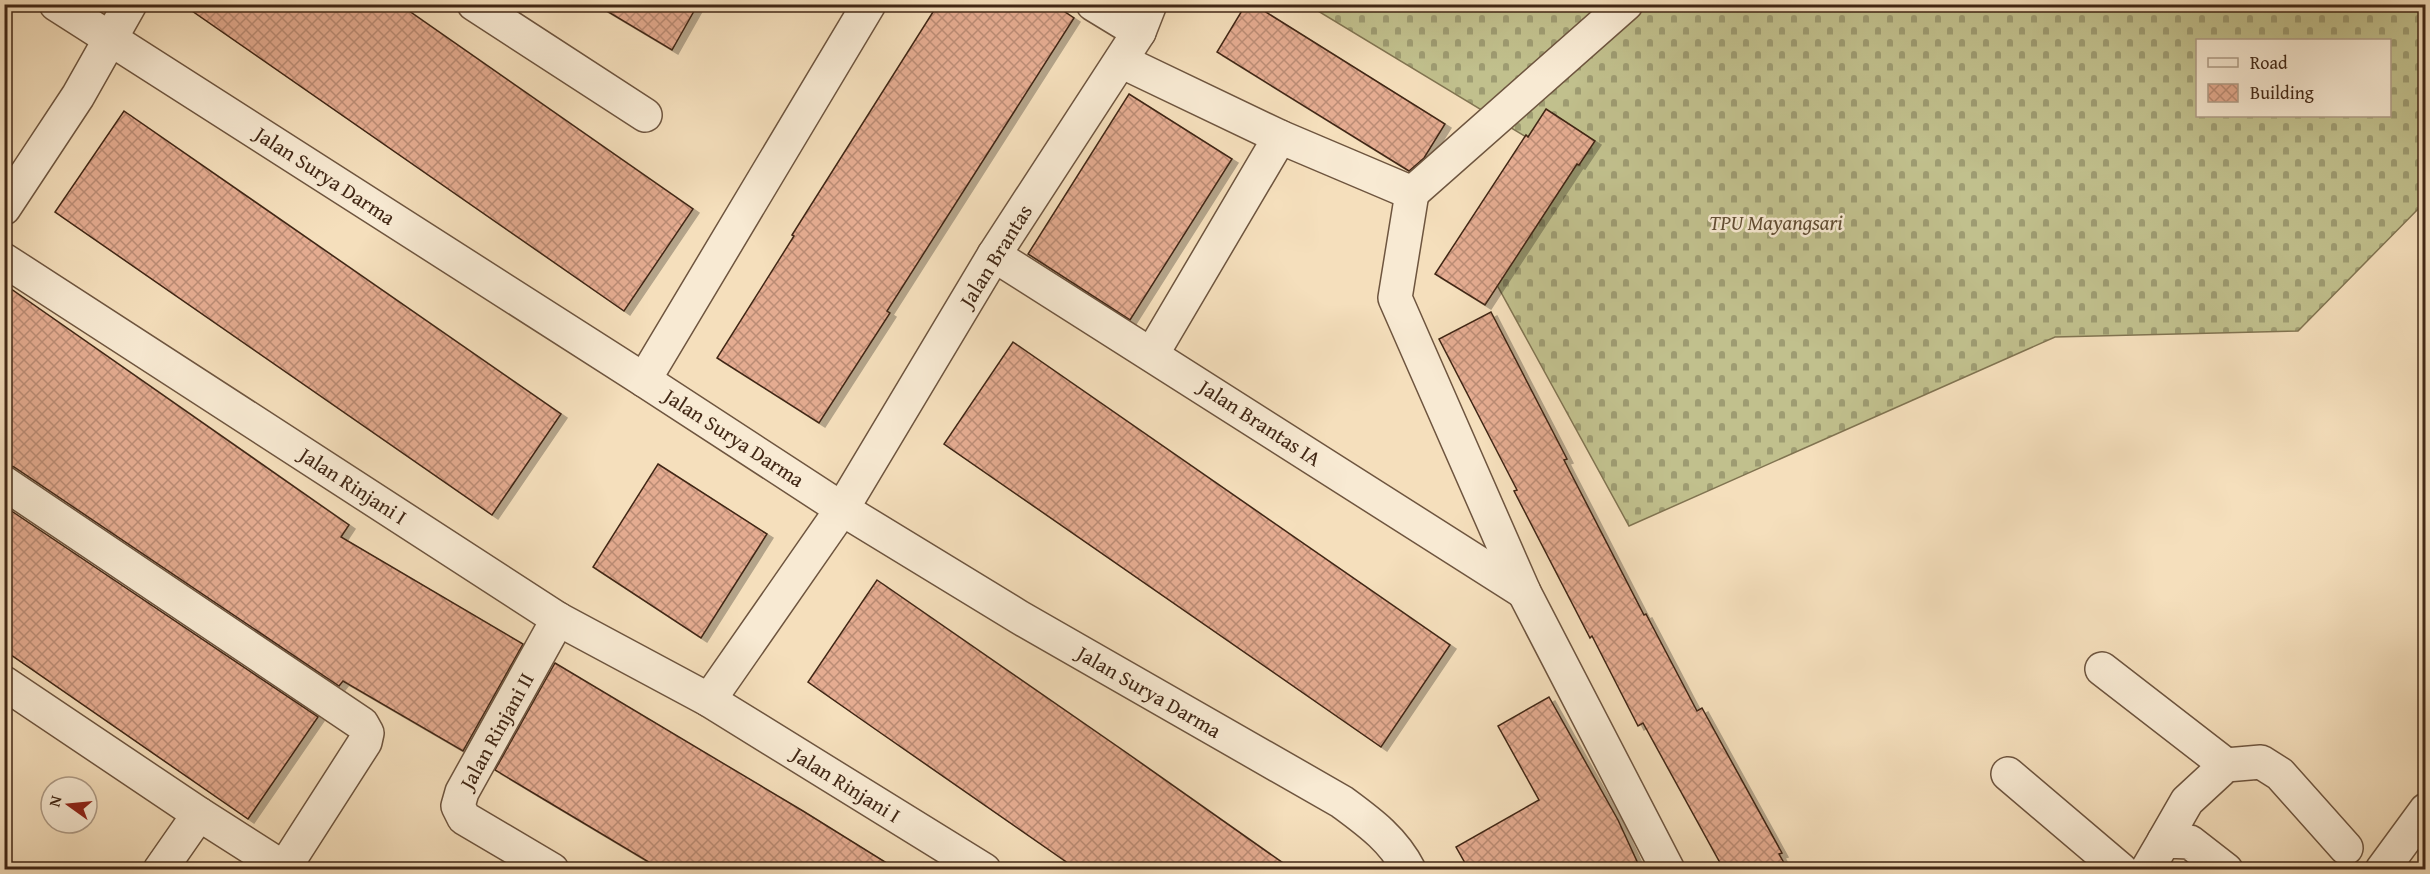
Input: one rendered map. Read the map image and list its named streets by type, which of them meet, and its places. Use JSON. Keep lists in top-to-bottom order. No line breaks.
{"streets":{"street":["Jalan Surya Darma","Jalan Brantas","Jalan Brantas IA","Jalan Rinjani I","Jalan Rinjani II"]},"crossings":[["Jalan Surya Darma","Jalan Brantas"],["Jalan Brantas","Jalan Brantas IA"],["Jalan Rinjani I","Jalan Rinjani II"]],"parks":["TPU Mayangsari"],"legend":["Road","Building"],"north":"left"}
